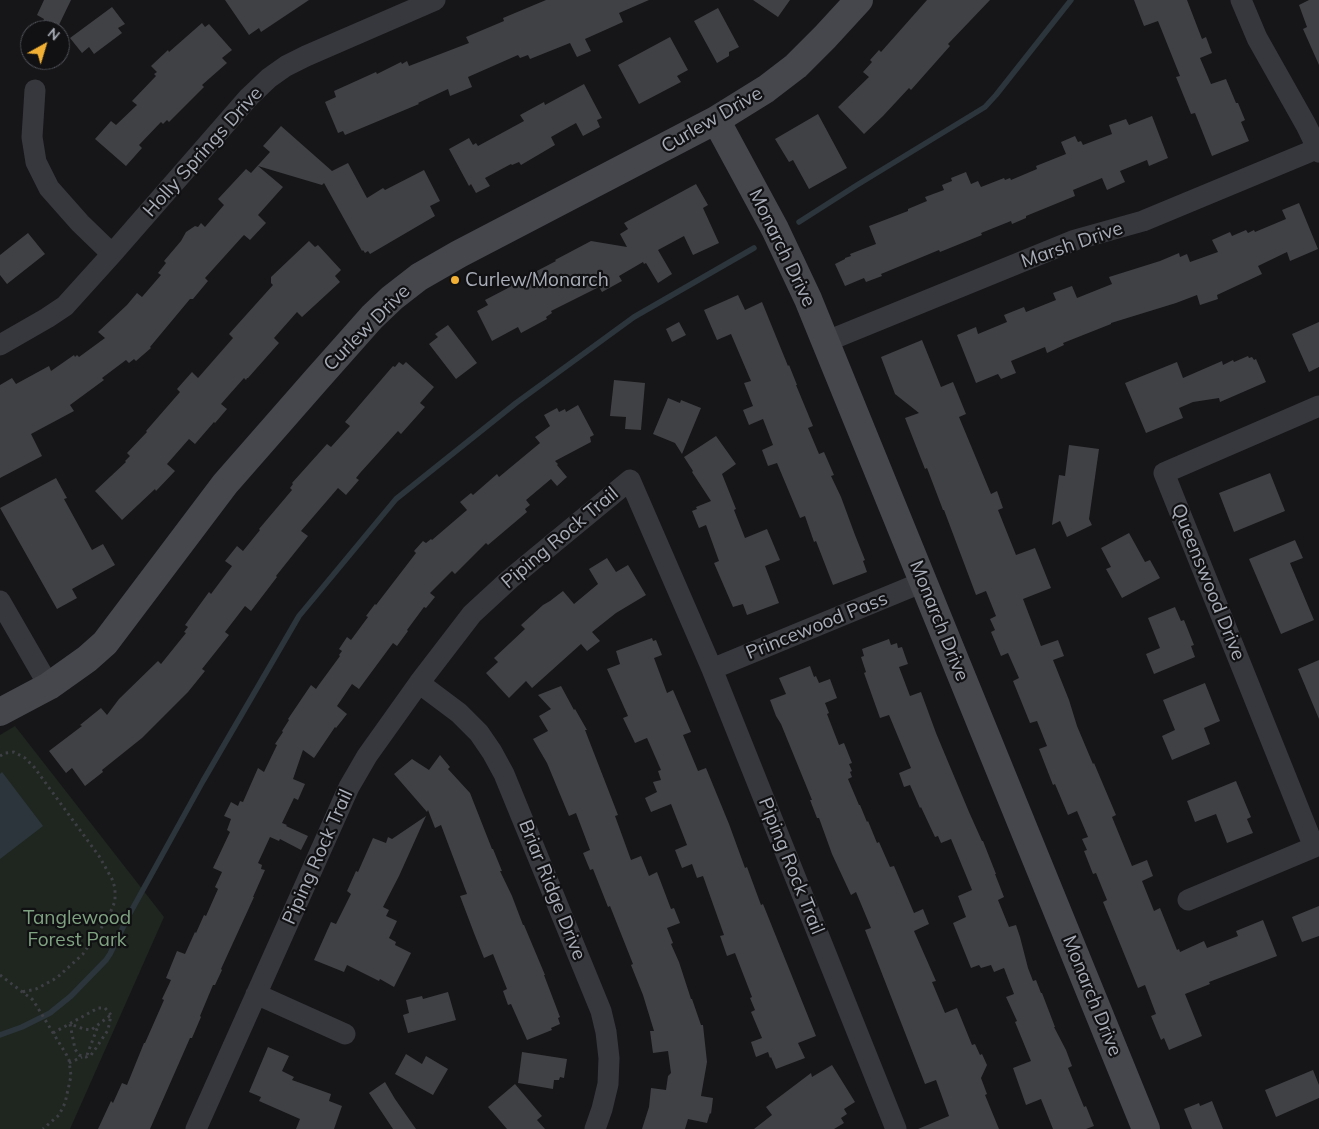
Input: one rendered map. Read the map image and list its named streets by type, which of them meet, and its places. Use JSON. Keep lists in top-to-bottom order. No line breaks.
{"streets":{"street":["Curlew Drive","Holly Springs Drive","Marsh Drive","Monarch Drive","Piping Rock Trail","Queenswood Drive","Princewood Pass","Briar Ridge Drive"]},"crossings":[["Curlew Drive","Monarch Drive"],["Marsh Drive","Monarch Drive"],["Monarch Drive","Princewood Pass"],["Piping Rock Trail","Princewood Pass"],["Piping Rock Trail","Briar Ridge Drive"]],"parks":["Tanglewood Forest Park"],"places":["Curlew/Monarch"],"north":"top right"}
